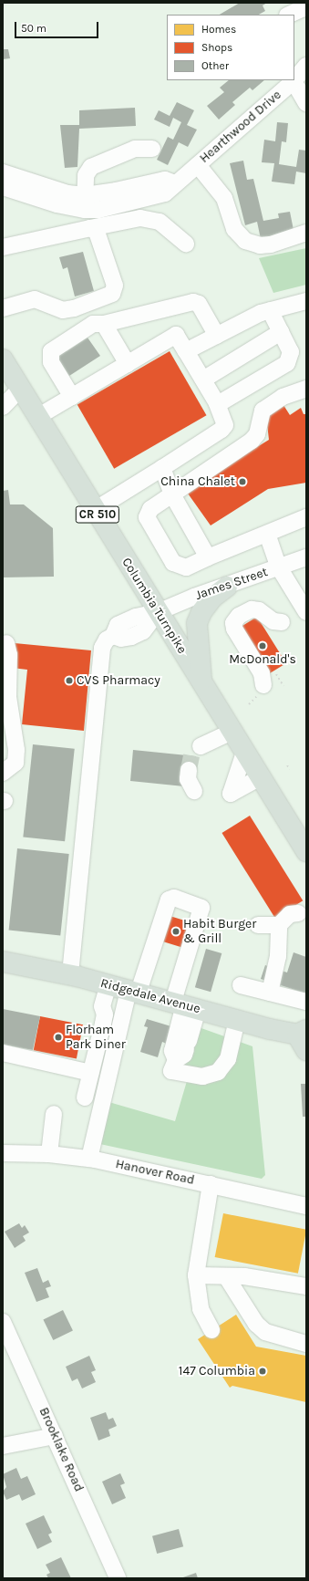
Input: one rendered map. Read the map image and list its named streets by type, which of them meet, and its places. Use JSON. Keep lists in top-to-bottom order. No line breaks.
{"streets":{"main road":["CR 510","Columbia Turnpike","Ridgedale Avenue"],"street":["Hearthwood Drive","James Street","Hanover Road","Brooklake Road"]},"crossings":[["James Street","Columbia Turnpike"]],"places":["China Chalet","McDonald's","CVS Pharmacy","Habit Burger & Grill","Florham Park Diner","147 Columbia"],"legend":["Homes","Shops","Other"],"scale_bar":"50 m"}
